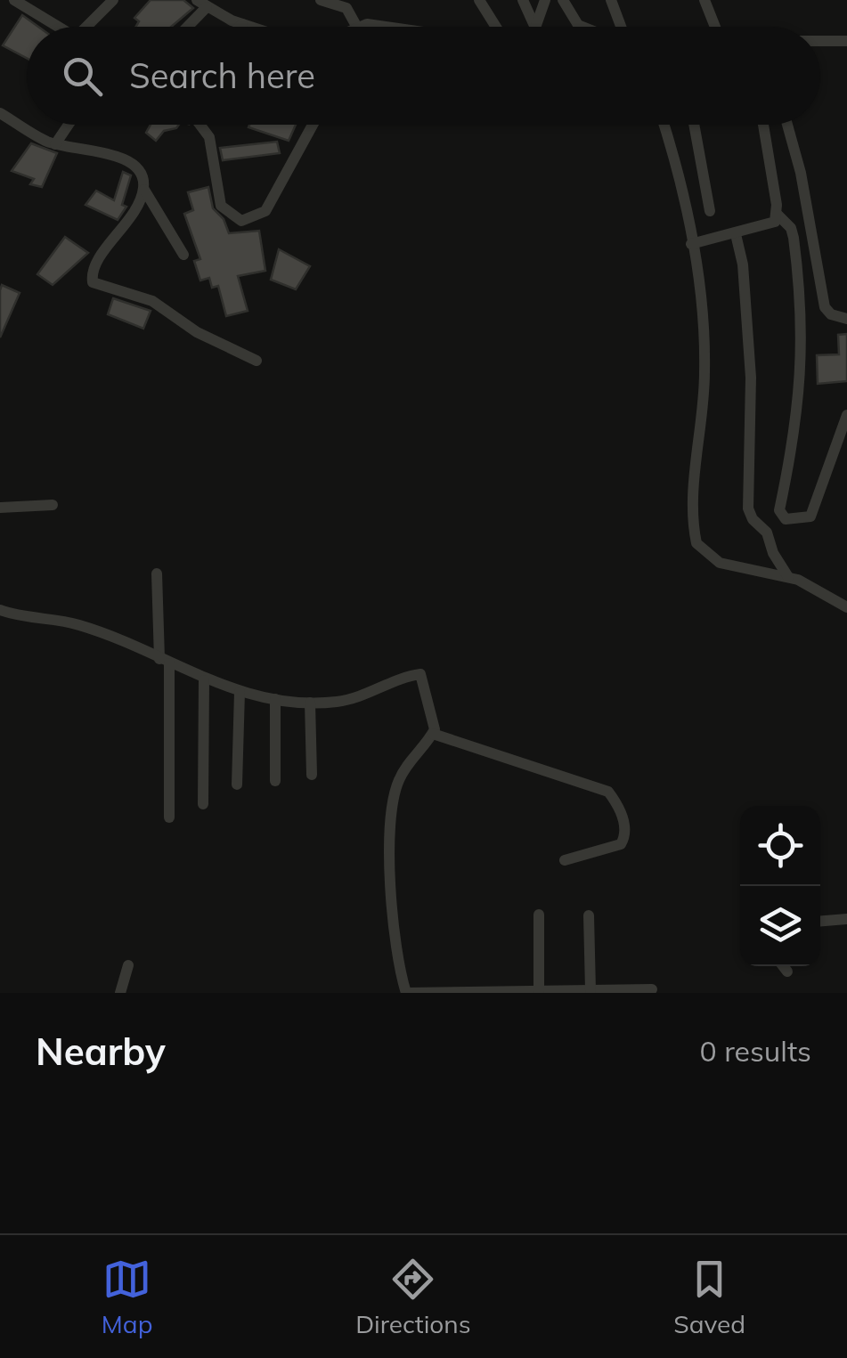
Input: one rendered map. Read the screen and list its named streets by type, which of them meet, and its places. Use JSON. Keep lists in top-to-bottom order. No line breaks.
{"page":{"search":"Search here","heading":["Nearby","0 results"],"nav":["Map","Directions","Saved"]}}
